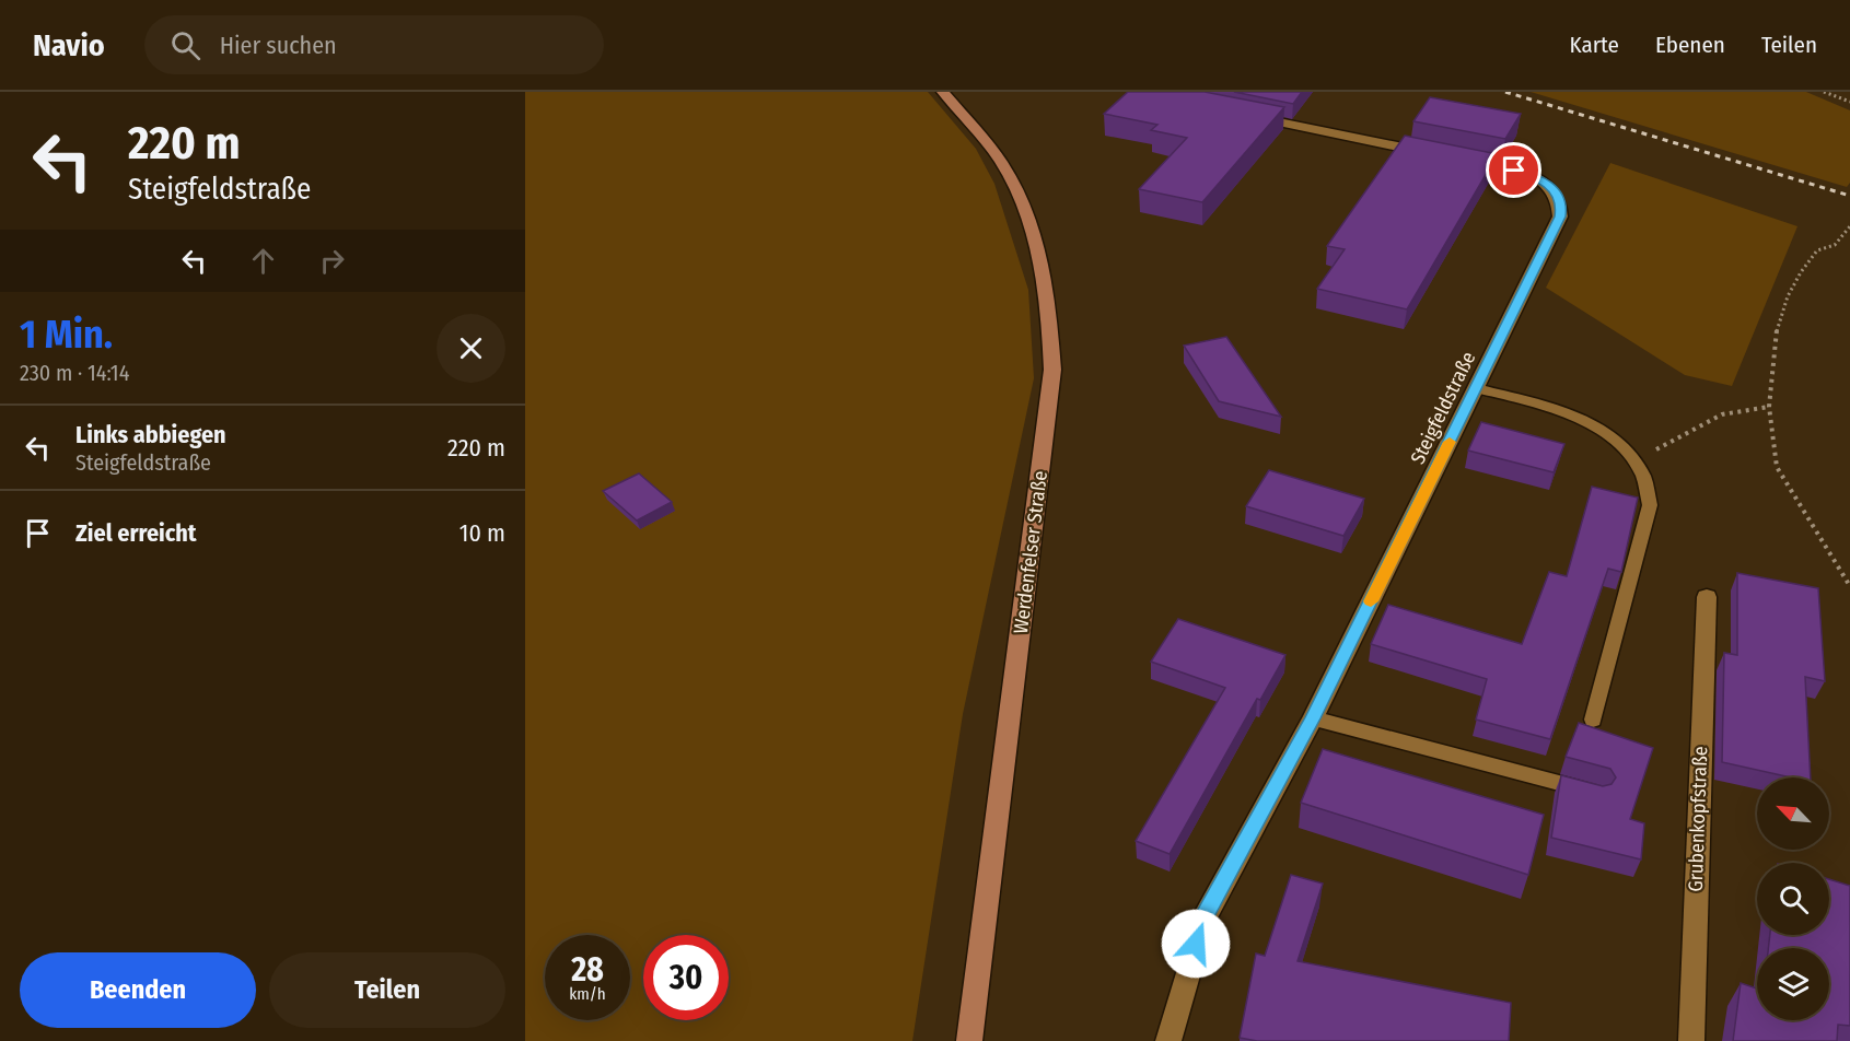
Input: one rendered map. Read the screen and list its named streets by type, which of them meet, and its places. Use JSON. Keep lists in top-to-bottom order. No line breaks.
{"streets":{"street":["Steigfeldstraße","Werdenfelser Straße","Grubenkopfstraße"]},"north":"top left","page":{"header":"Navio","search":"Hier suchen","nav":["Karte","Ebenen","Teilen"],"turn":["220 m","Steigfeldstraße"],"heading":["1 Min.","230 m · 14:14"],"list":[{"name":"Links abbiegen","note":"Steigfeldstraße","value":"220 m"},{"name":"Ziel erreicht","value":"10 m"}],"speed":"28 km/h","limit":"30","buttons":["Beenden","Teilen"]}}
